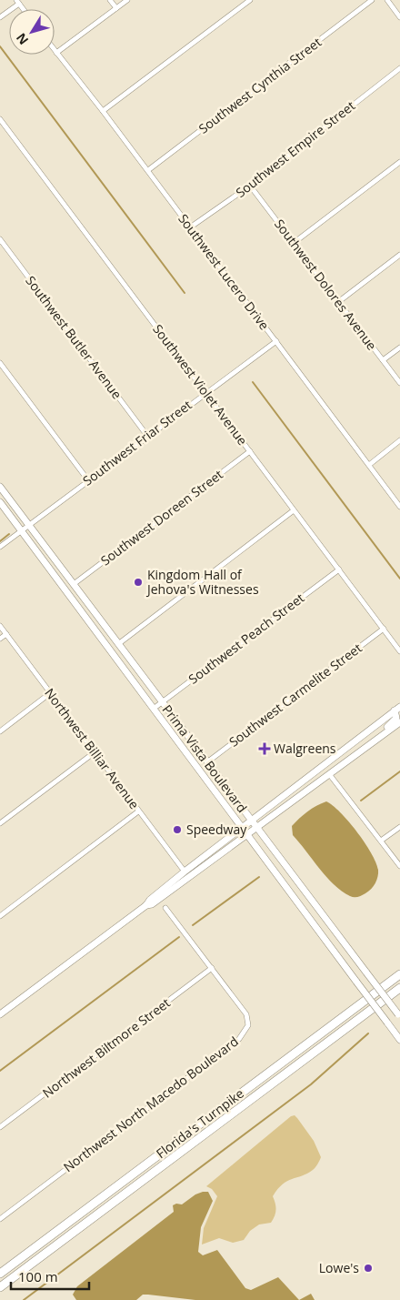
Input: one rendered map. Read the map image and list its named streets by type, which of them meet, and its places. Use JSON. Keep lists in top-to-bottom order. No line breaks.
{"streets":{"highway":["Florida's Turnpike"],"main road":["Prima Vista Boulevard"],"street":["Southwest Cynthia Street","Southwest Empire Street","Southwest Lucero Drive","Southwest Dolores Avenue","Southwest Butler Avenue","Southwest Violet Avenue","Southwest Friar Street","Southwest Doreen Street","Southwest Peach Street","Southwest Carmelite Street","Northwest Billiar Avenue","Northwest Biltmore Street","Northwest North Macedo Boulevard"]},"crossings":[["Southwest Cynthia Street","Southwest Lucero Drive"],["Southwest Empire Street","Southwest Lucero Drive"],["Southwest Empire Street","Southwest Dolores Avenue"],["Southwest Lucero Drive","Southwest Friar Street"],["Southwest Butler Avenue","Southwest Friar Street"],["Southwest Violet Avenue","Southwest Friar Street"],["Southwest Violet Avenue","Southwest Doreen Street"],["Southwest Violet Avenue","Southwest Peach Street"],["Southwest Violet Avenue","Southwest Carmelite Street"],["Southwest Friar Street","Prima Vista Boulevard"],["Southwest Doreen Street","Prima Vista Boulevard"],["Southwest Peach Street","Prima Vista Boulevard"],["Southwest Carmelite Street","Prima Vista Boulevard"],["Northwest Biltmore Street","Northwest North Macedo Boulevard"]],"places":{"other":["Kingdom Hall of Jehova's Witnesses","Speedway","Lowe's"],"health":["Walgreens"]},"scale_bar":"100 m","north":"bottom left"}
